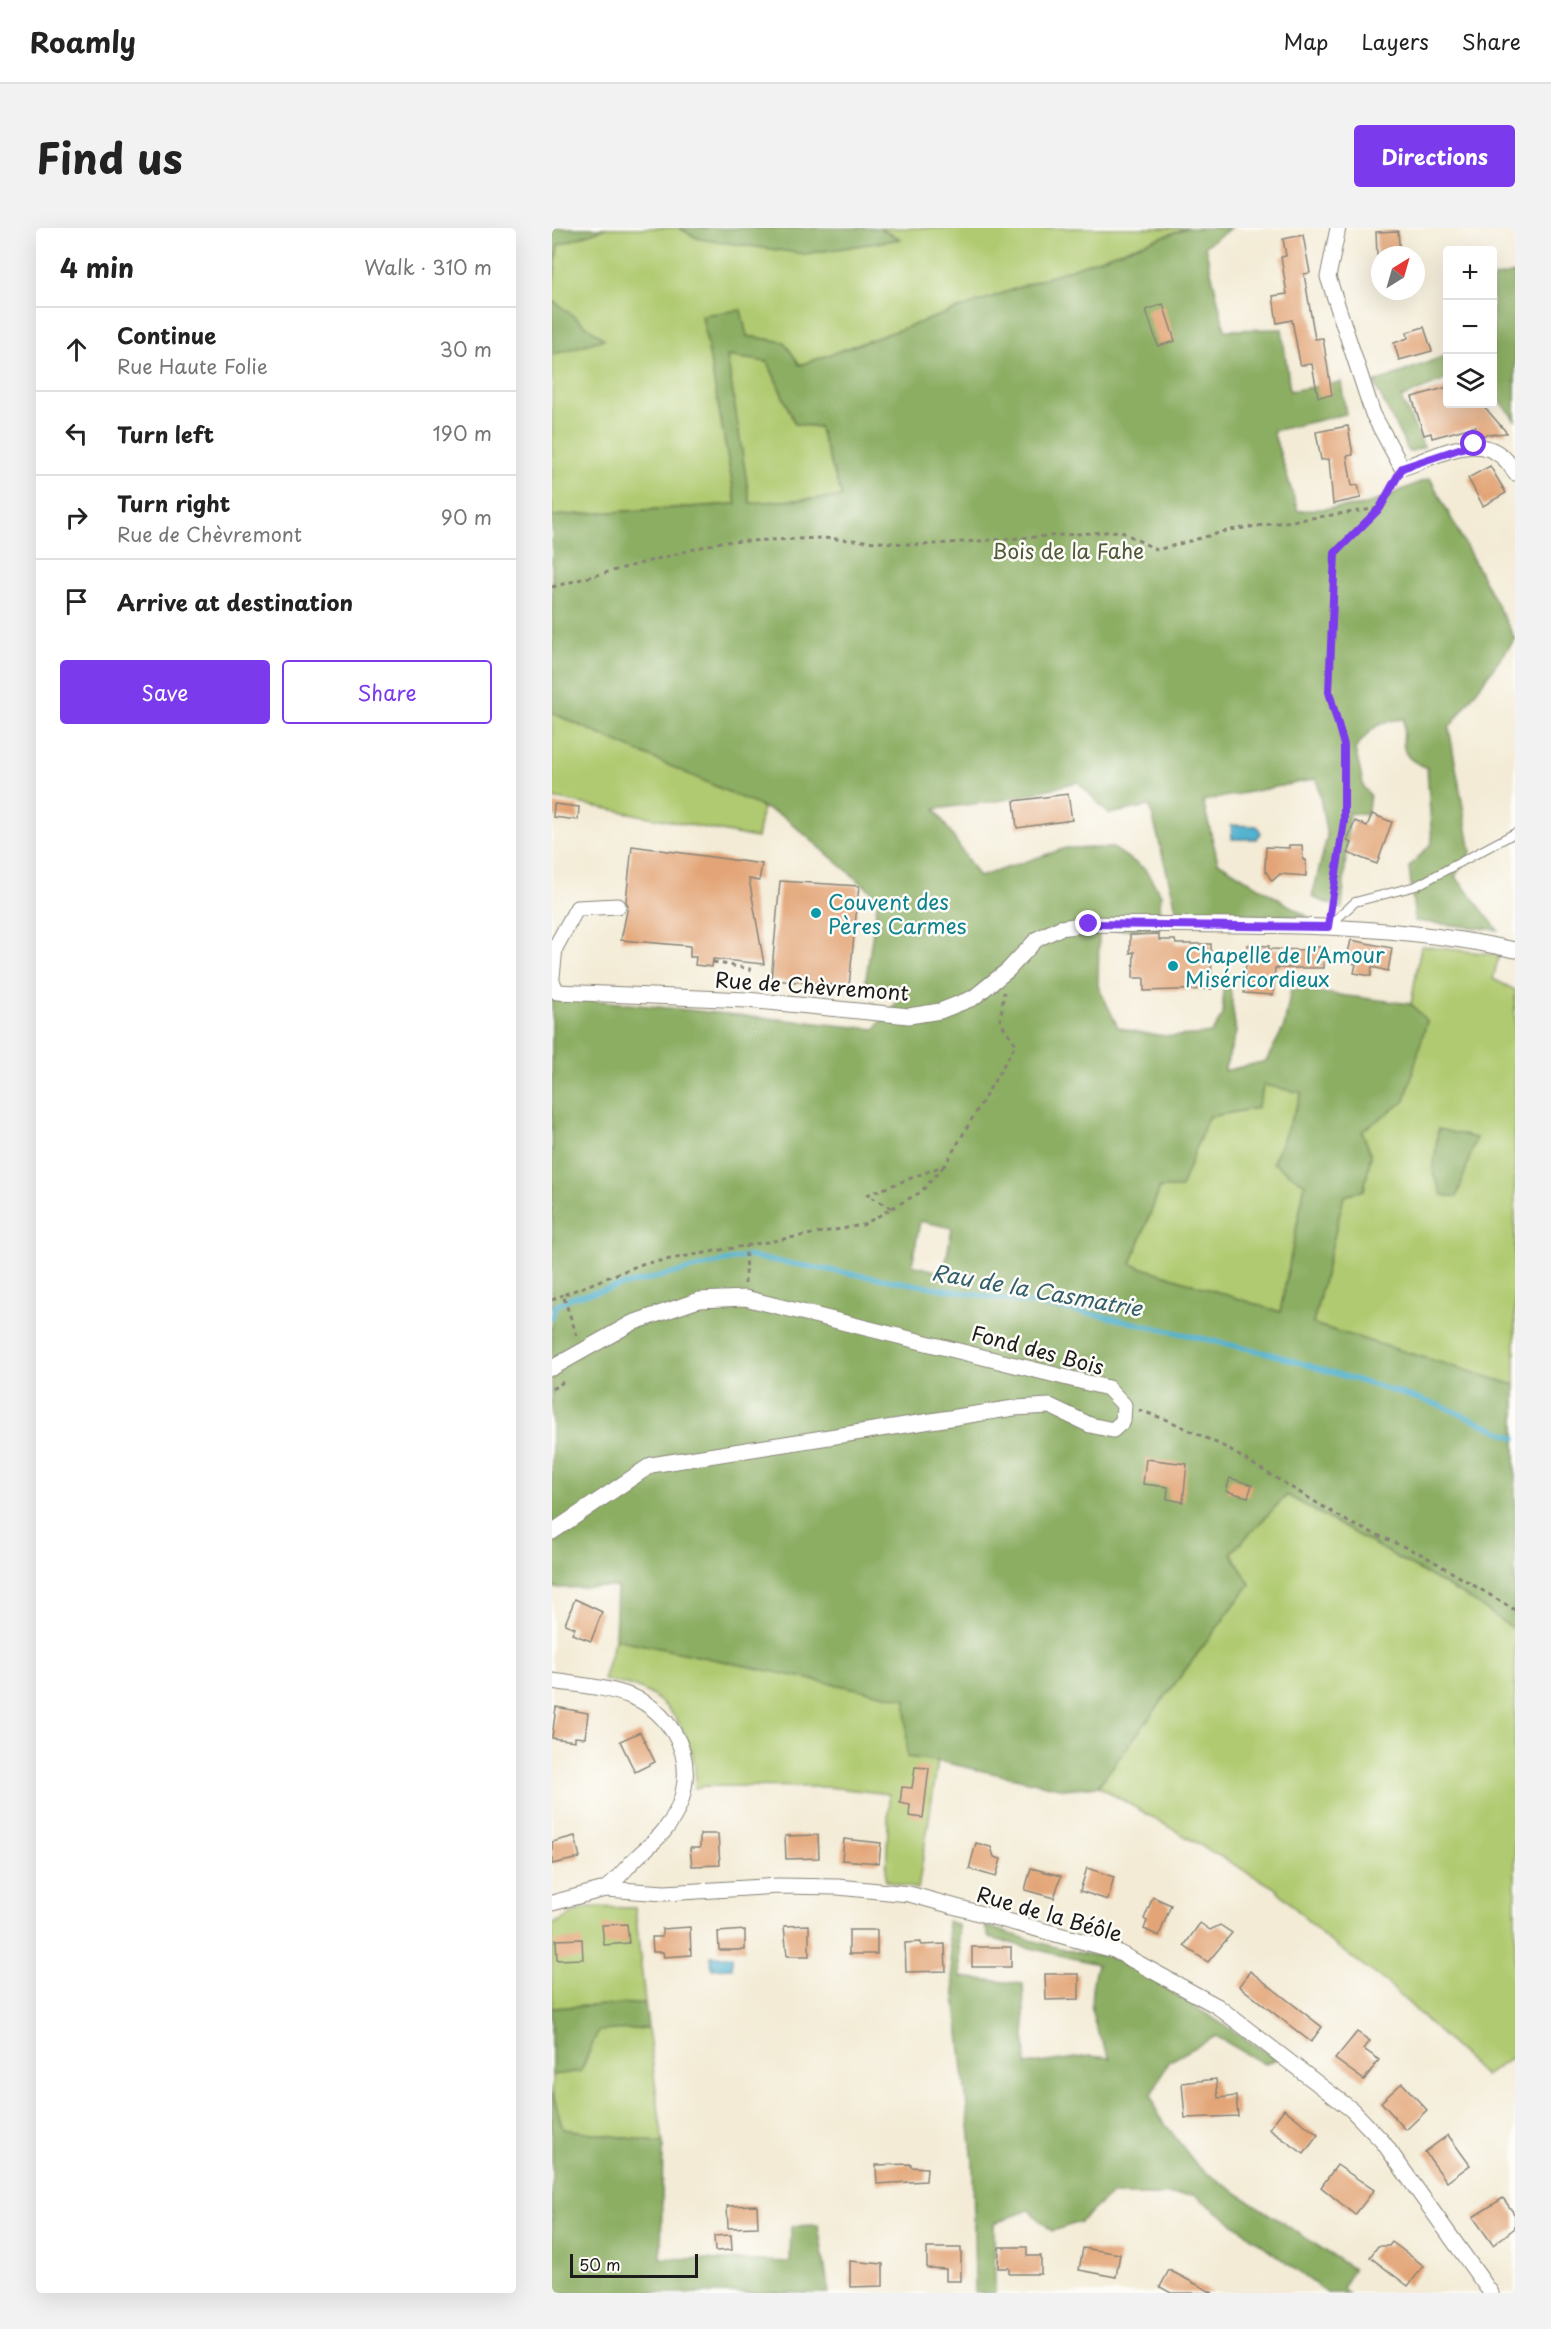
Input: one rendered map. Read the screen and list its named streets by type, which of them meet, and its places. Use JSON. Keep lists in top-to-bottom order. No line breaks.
{"streets":{"street":["Rue de Chèvremont","Fond des Bois","Rue de la Béôle"]},"water":["Rau de la Casmatrie"],"parks":["Bois de la Fahe"],"places":["Couvent des Pères Carmes","Chapelle de l'Amour Miséricordieux"],"scale_bar":"50 m","north":"top right","page":{"header":"Roamly","nav":["Map","Layers","Share"],"title":"Find us","buttons":["Directions",["Save","Share"]],"heading":["4 min","Walk · 310 m"],"map_buttons":["+","−"],"list":[["Continue","Rue Haute Folie","30 m"],["Turn left","190 m"],["Turn right","Rue de Chèvremont","90 m"],"Arrive at destination"],"scale":"50 m"}}
